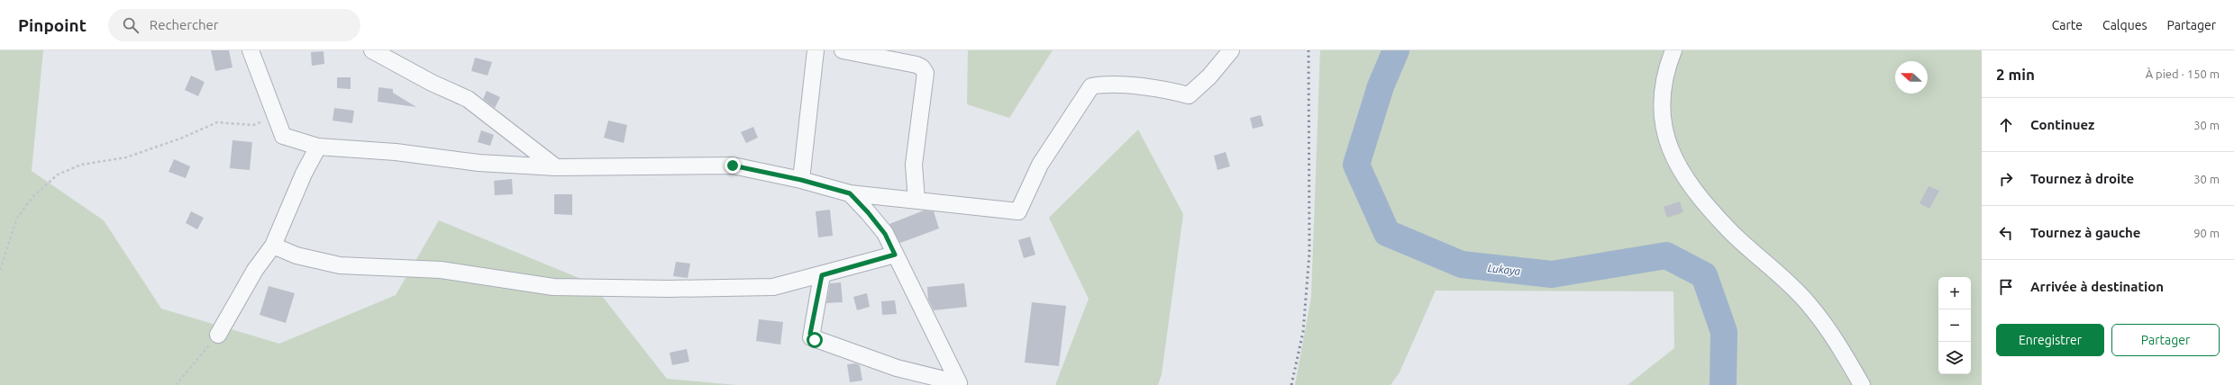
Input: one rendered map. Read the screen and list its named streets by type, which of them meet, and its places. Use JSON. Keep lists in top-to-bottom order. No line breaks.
{"water":["Lukaya"],"north":"left","page":{"header":"Pinpoint","search":"Rechercher","nav":["Carte","Calques","Partager"],"heading":["2 min","À pied · 150 m"],"list":[["Continuez","30 m"],["Tournez à droite","30 m"],["Tournez à gauche","90 m"],"Arrivée à destination"],"map_buttons":["+","−"],"buttons":["Enregistrer","Partager"]}}
